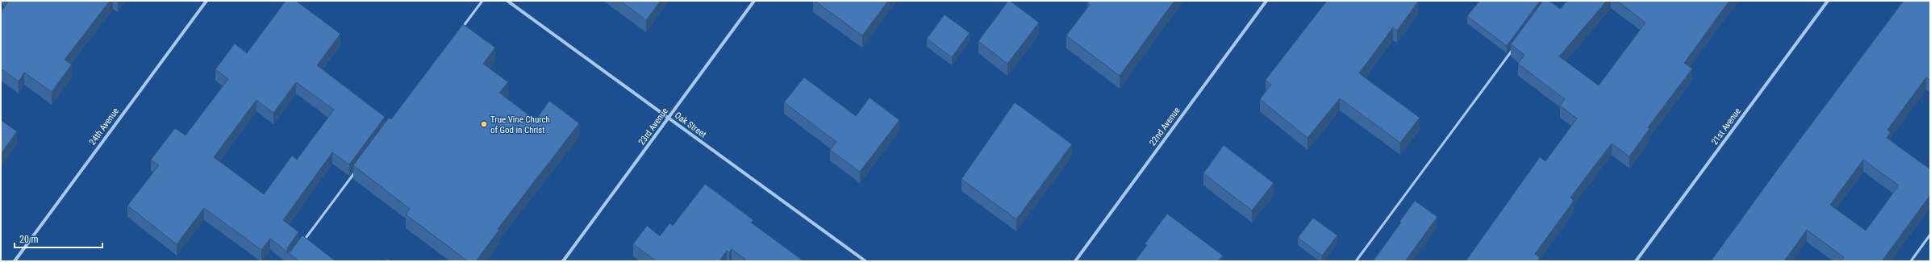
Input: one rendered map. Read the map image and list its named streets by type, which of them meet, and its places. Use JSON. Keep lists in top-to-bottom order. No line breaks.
{"streets":{"street":["Oak Street","24th Avenue","23rd Avenue","22nd Avenue","21st Avenue"]},"crossings":[["Oak Street","23rd Avenue"]],"places":["True Vine Church of God in Christ"],"scale_bar":"20 m"}
